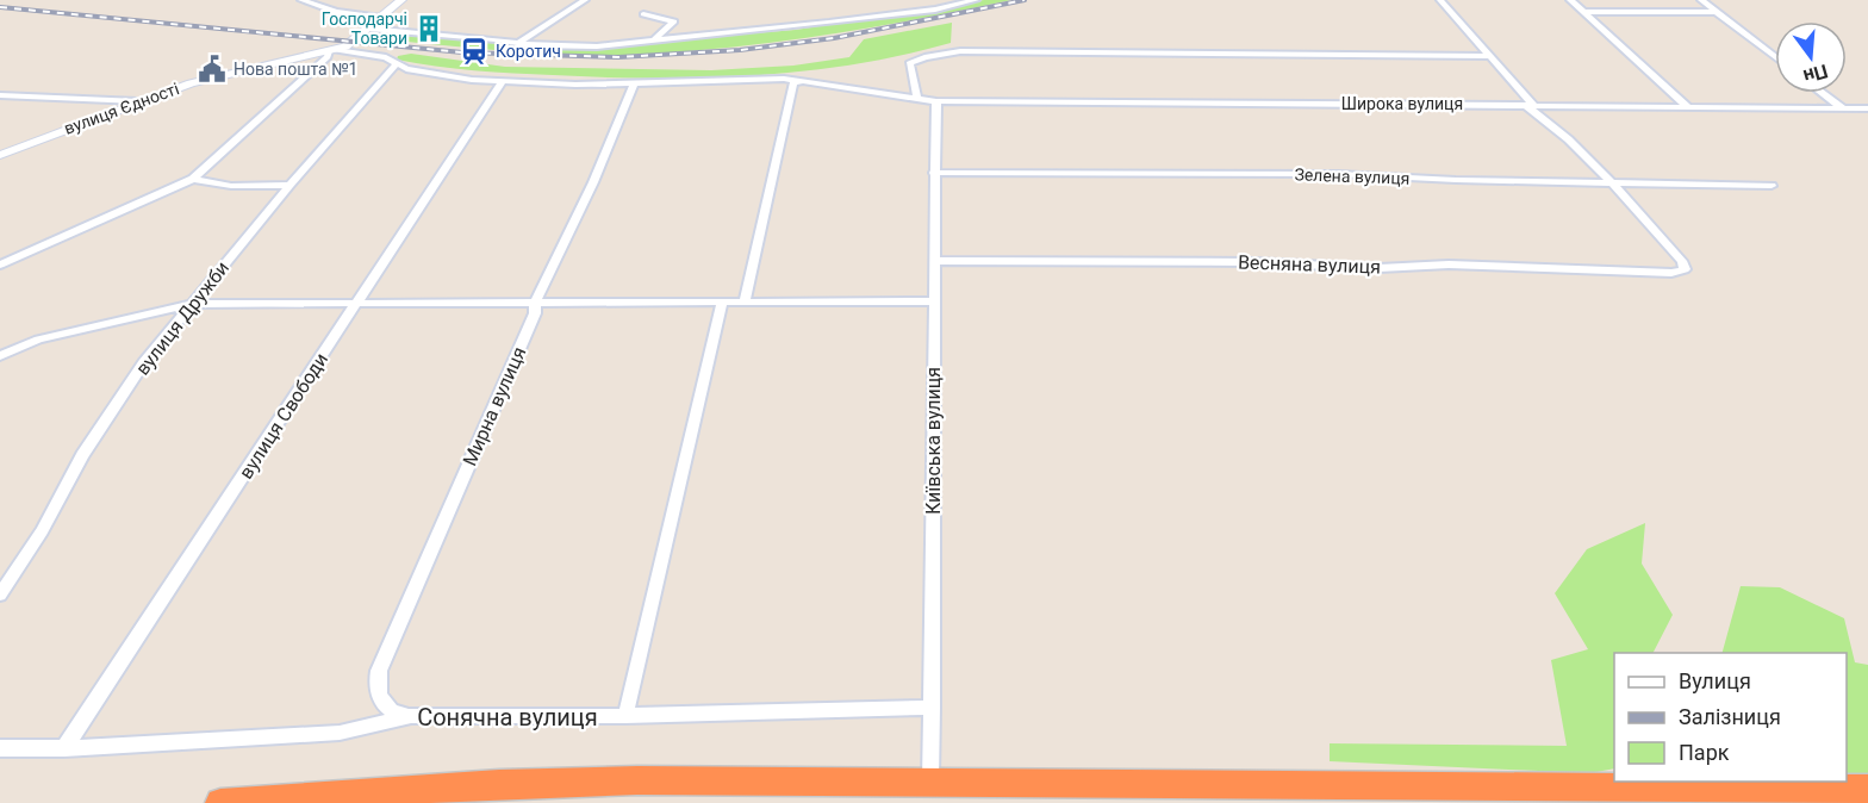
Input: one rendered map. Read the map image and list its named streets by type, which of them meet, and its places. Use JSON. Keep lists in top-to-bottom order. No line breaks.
{"streets":{"street":["Широка вулиця","вулиця Єдності","Зелена вулиця","Весняна вулиця","вулиця Дружби","Мирна вулиця","вулиця Свободи","Київська вулиця","Сонячна вулиця"]},"crossings":[["Широка вулиця","вулиця Єдності"],["Широка вулиця","вулиця Дружби"],["Широка вулиця","Мирна вулиця"],["Широка вулиця","вулиця Свободи"],["Широка вулиця","Київська вулиця"],["Зелена вулиця","Весняна вулиця"],["Зелена вулиця","Київська вулиця"],["Весняна вулиця","Київська вулиця"],["Мирна вулиця","Сонячна вулиця"],["вулиця Свободи","Сонячна вулиця"],["Київська вулиця","Сонячна вулиця"]],"places":{"building":["Господарчі Товари"],"station":["Коротич"],"public building":["Нова пошта №1"]},"legend":["Вулиця","Залізниця","Парк"],"north":"bottom"}
